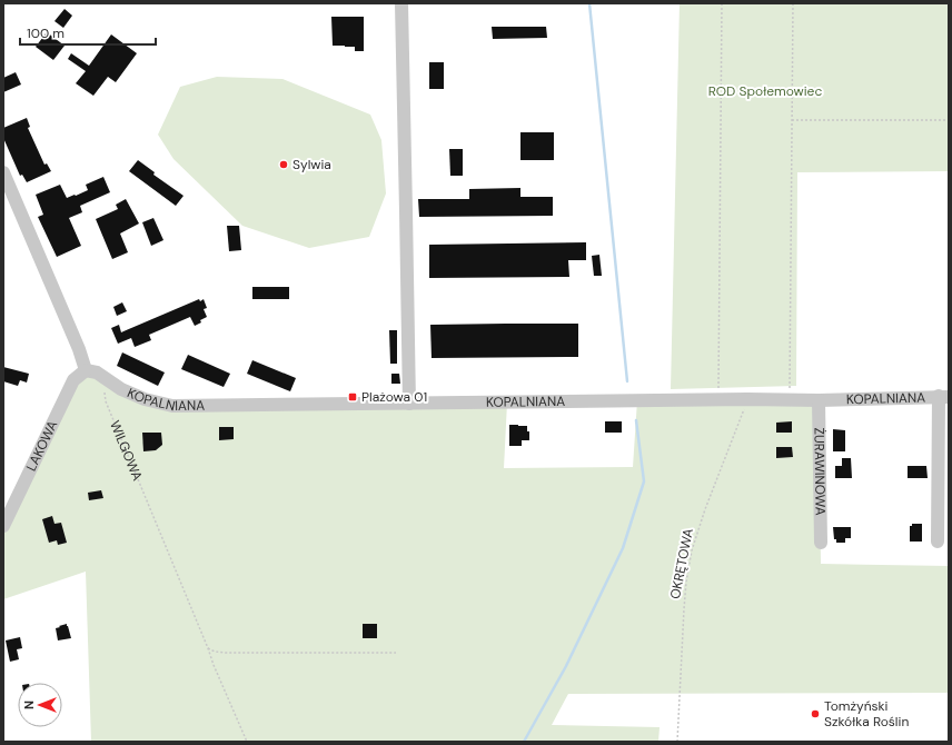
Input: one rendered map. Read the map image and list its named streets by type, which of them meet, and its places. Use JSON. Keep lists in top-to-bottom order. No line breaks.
{"streets":{"street":["KOPALNIANA","LAKOWA","ŻURAWINOWA"],"path":["WILGOWA","OKRĘTOWA"]},"crossings":[["KOPALNIANA","WILGOWA"],["KOPALNIANA","ŻURAWINOWA"],["KOPALNIANA","OKRĘTOWA"]],"parks":["ROD Społemowiec"],"places":{"other":["Sylwia","Tomżyński Szkółka Roślin"],"transit":["Plażowa 01"]},"scale_bar":"100 m","north":"left"}
